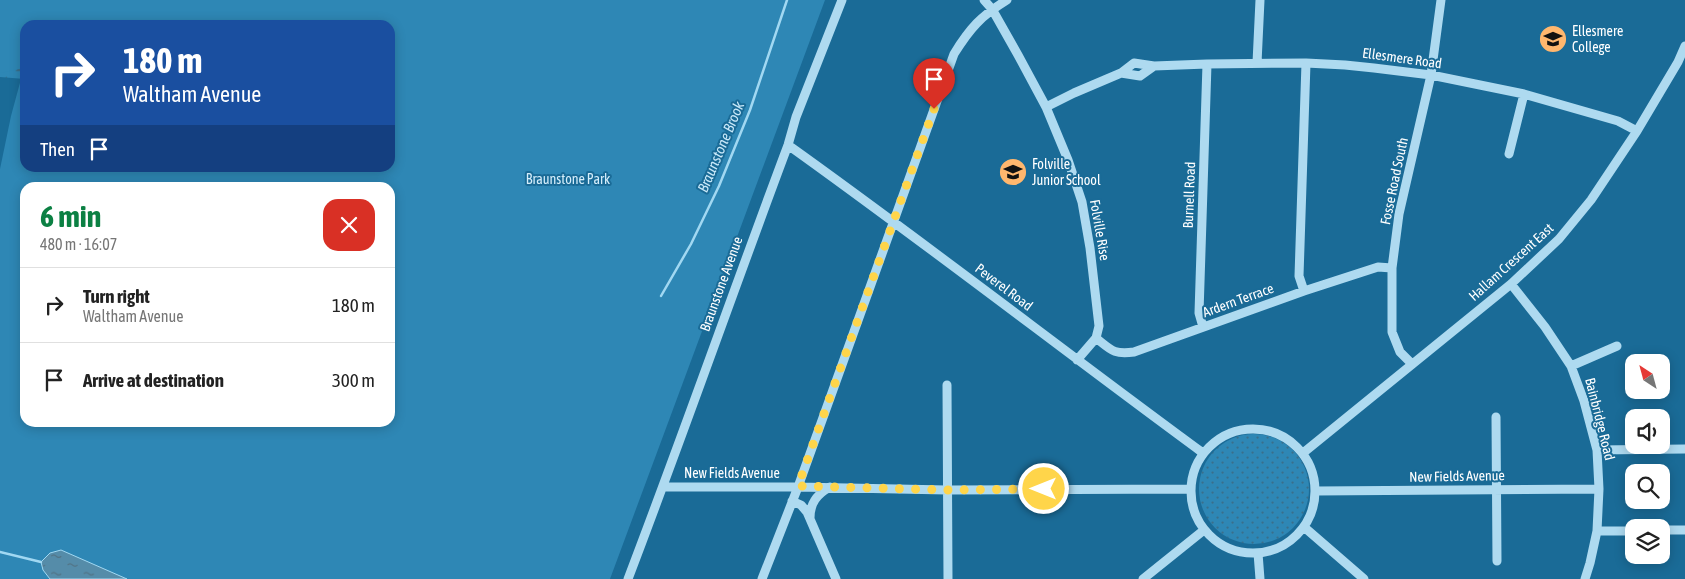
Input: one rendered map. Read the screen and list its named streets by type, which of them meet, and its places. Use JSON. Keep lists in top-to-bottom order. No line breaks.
{"streets":{"street":["Ellesmere Road","Fosse Road South","Burnell Road","Folville Rise","Hallam Crescent East","Braunstone Avenue","Peverel Road","Ardern Terrace","Bainbridge Road","New Fields Avenue"]},"crossings":[["Ellesmere Road","Fosse Road South"],["Ellesmere Road","Burnell Road"],["Ellesmere Road","Folville Rise"],["Ellesmere Road","Hallam Crescent East"],["Fosse Road South","Hallam Crescent East"],["Fosse Road South","Ardern Terrace"],["Burnell Road","Ardern Terrace"],["Folville Rise","Ardern Terrace"],["Hallam Crescent East","Peverel Road"],["Hallam Crescent East","Bainbridge Road"],["Hallam Crescent East","New Fields Avenue"],["Braunstone Avenue","Peverel Road"],["Braunstone Avenue","New Fields Avenue"],["Peverel Road","New Fields Avenue"],["Bainbridge Road","New Fields Avenue"]],"water":["Braunstone Brook"],"parks":["Braunstone Park"],"places":{"school or university":["Ellesmere College","Folville Junior School"]},"north":"top left","page":{"turn":["180 m","Waltham Avenue"],"then":"Then","heading":["6 min","480 m · 16:07"],"list":[{"name":"Turn right","note":"Waltham Avenue","value":"180 m"},{"name":"Arrive at destination","value":"300 m"}]}}
